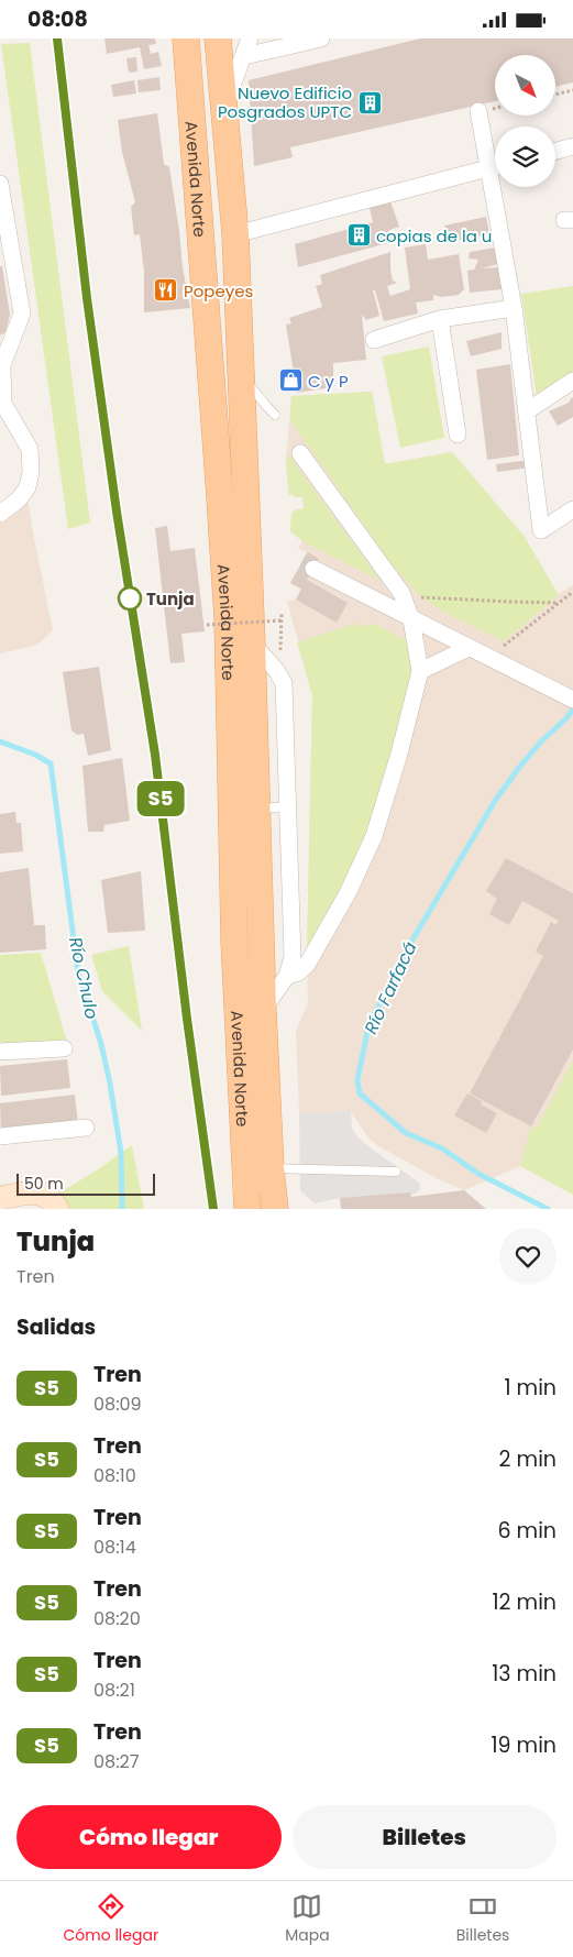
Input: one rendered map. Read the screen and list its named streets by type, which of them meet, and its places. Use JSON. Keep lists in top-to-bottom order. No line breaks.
{"streets":{"main road":["Avenida Norte"]},"water":["Río Chulo","Río Farfacá"],"places":{"building":["Nuevo Edificio Posgrados UPTC","copias de la u"],"restaurant":["Popeyes"],"shop":["C y P"],"other":["Tunja"]},"scale_bar":"50 m","north":"bottom right","page":{"status":"08:08","on_map":"S5","scale":"50 m","heading":[["Tunja","Tren"],"Salidas"],"list":[{"mark":"S5","name":"Tren","note":"08:09","value":"1 min"},{"mark":"S5","name":"Tren","note":"08:10","value":"2 min"},{"mark":"S5","name":"Tren","note":"08:14","value":"6 min"},{"mark":"S5","name":"Tren","note":"08:20","value":"12 min"},{"mark":"S5","name":"Tren","note":"08:21","value":"13 min"},{"mark":"S5","name":"Tren","note":"08:27","value":"19 min"}],"buttons":["Cómo llegar","Billetes"],"tabs":["Cómo llegar","Mapa","Billetes"]}}
